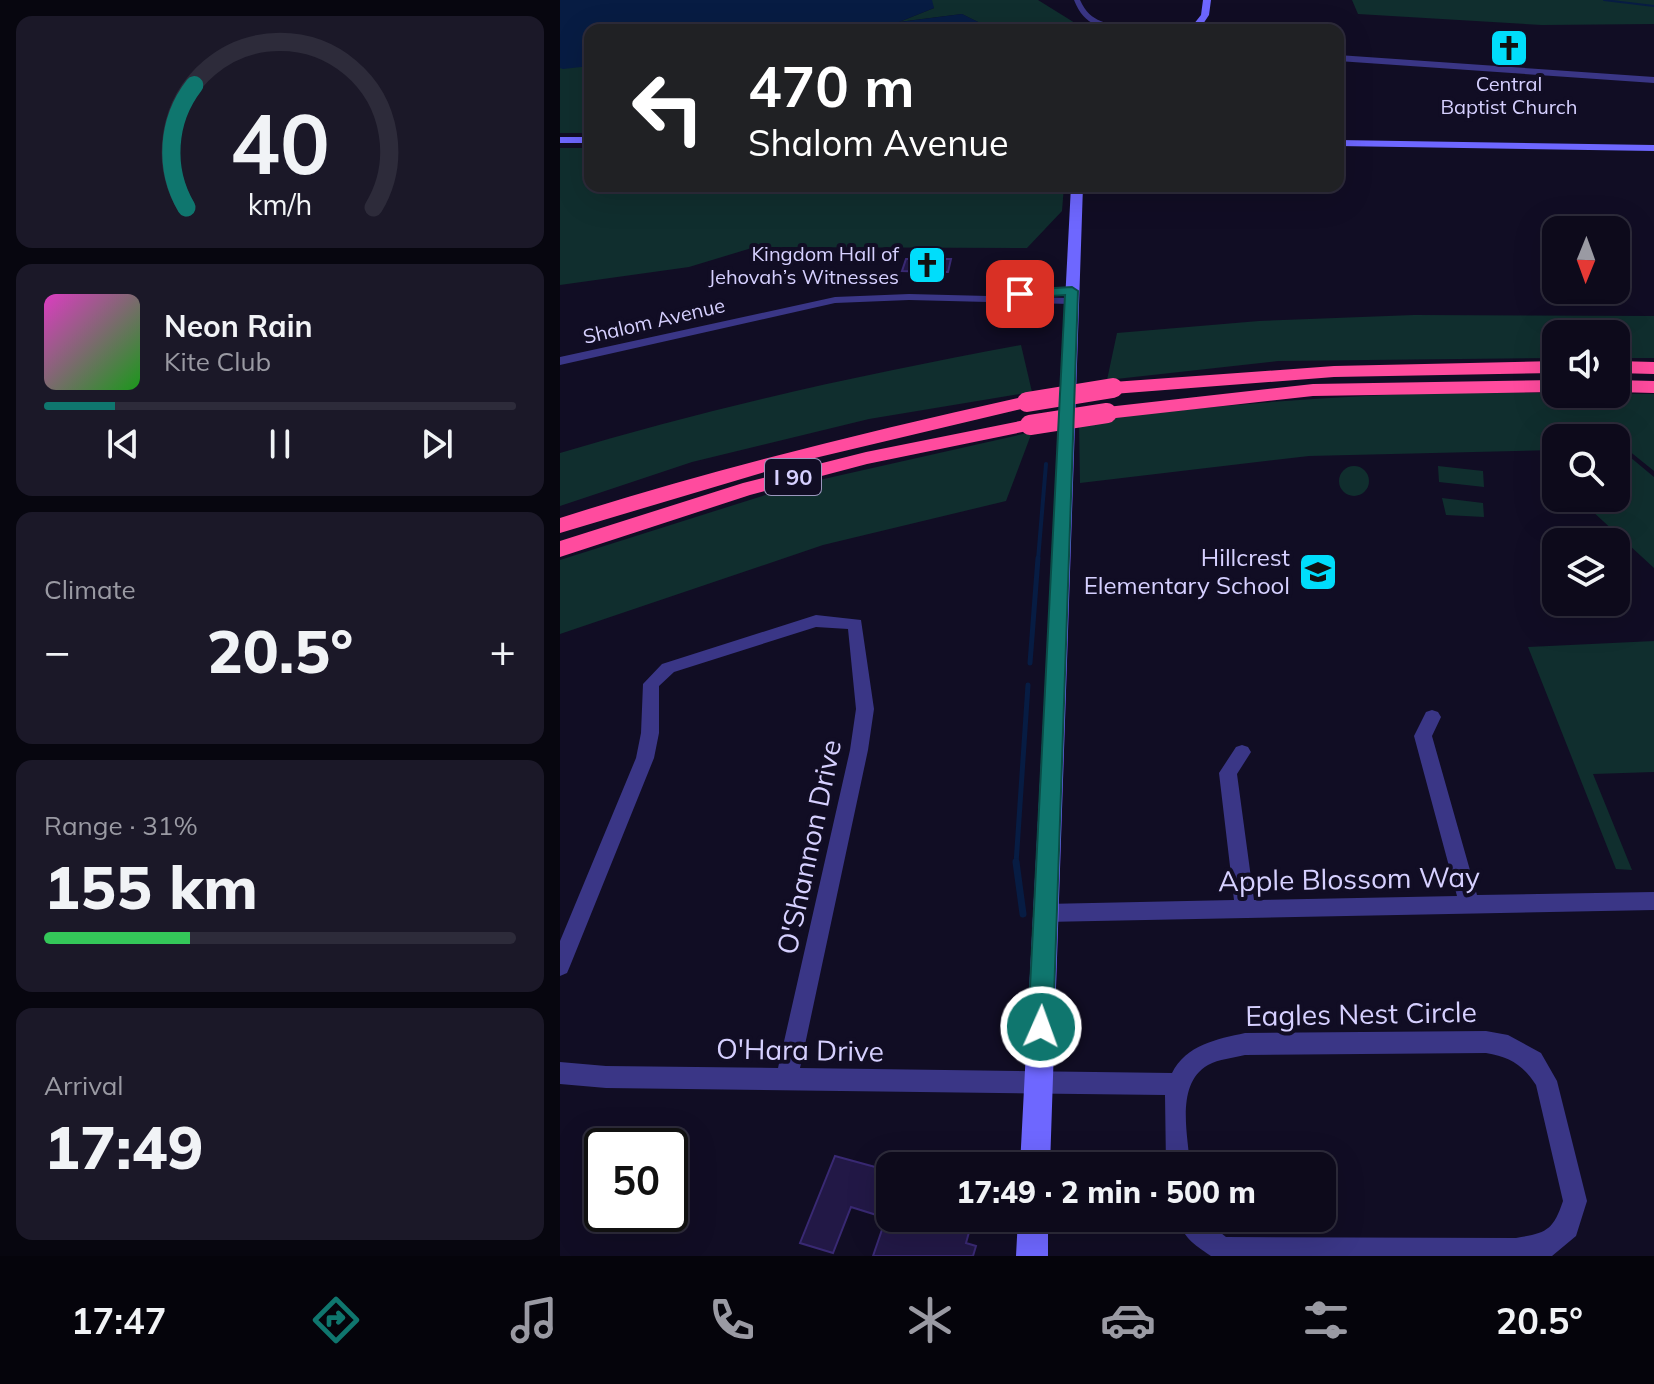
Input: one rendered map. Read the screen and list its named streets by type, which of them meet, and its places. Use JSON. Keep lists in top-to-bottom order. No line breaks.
{"streets":{"highway":["I 90"],"street":["Shalom Avenue","O'Shannon Drive","Apple Blossom Way","Eagles Nest Circle","O'Hara Drive"]},"crossings":[["O'Shannon Drive","O'Hara Drive"]],"places":{"church":["Central Baptist Church","Kingdom Hall of Jehovah’s Witnesses"],"school or university":["Hillcrest Elementary School"]},"north":"bottom","page":{"turn":["470 m","Shalom Avenue"],"song":["Neon Rain","Kite Club"],"tile":["Climate",["Range · 31%","155 km"],["Arrival","17:49"]],"heat":["−","20.5°","+"],"limit":"50","trip":"17:49 · 2 min · 500 m","tabs":["17:47","20.5°"],"gauge":["40","km/h"]}}
